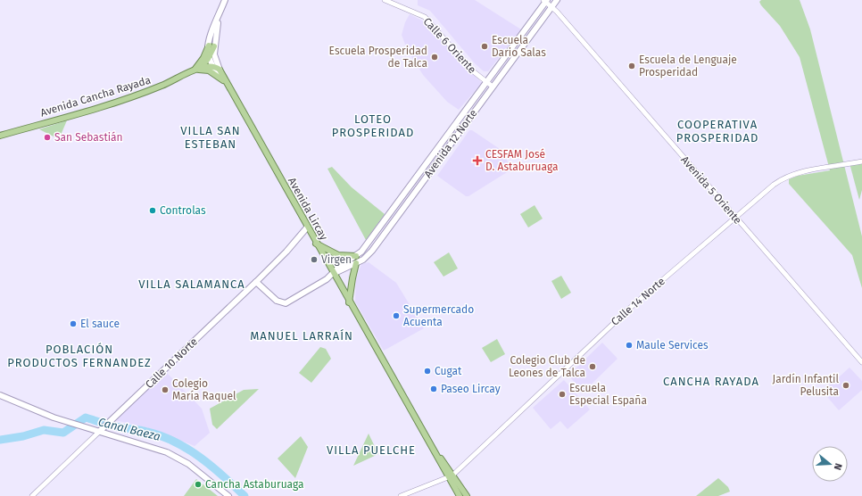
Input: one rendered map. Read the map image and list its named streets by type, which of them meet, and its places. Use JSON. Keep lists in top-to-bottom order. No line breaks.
{"streets":{"main road":["Avenida Cancha Rayada","Avenida 12 Norte","Avenida Lircay","Calle 10 Norte"],"street":["Calle 6 Oriente","Avenida 5 Oriente","Calle 14 Norte"]},"crossings":[["Calle 6 Oriente","Avenida 12 Norte"],["Avenida 12 Norte","Avenida 5 Oriente"],["Avenida 12 Norte","Avenida Lircay"],["Avenida 12 Norte","Calle 10 Norte"],["Avenida 5 Oriente","Calle 14 Norte"],["Avenida Lircay","Calle 14 Norte"],["Avenida Lircay","Calle 10 Norte"]],"districts":["LOTEO PROSPERIDAD","COOPERATIVA PROSPERIDAD","VILLA SAN ESTEBAN","VILLA SALAMANCA","MANUEL LARRAÍN","POBLACIÓN PRODUCTOS FERNANDEZ","CANCHA RAYADA","VILLA PUELCHE"],"water":["Canal Baeza"],"places":{"other":["Escuela Dario Salas","Escuela Prosperidad de Talca","Escuela de Lenguaje Prosperidad","San Sebastián","Controlas","Virgen","Supermercado Acuenta","El sauce","Maule Services","Colegio Club de Leones de Talca","Cugat","Jardín Infantil Pelusita","Paseo Lircay","Colegio María Raquel","Escuela Especial España","Cancha Astaburuaga"],"health":["CESFAM José D. Astaburuaga"]},"north":"right"}
